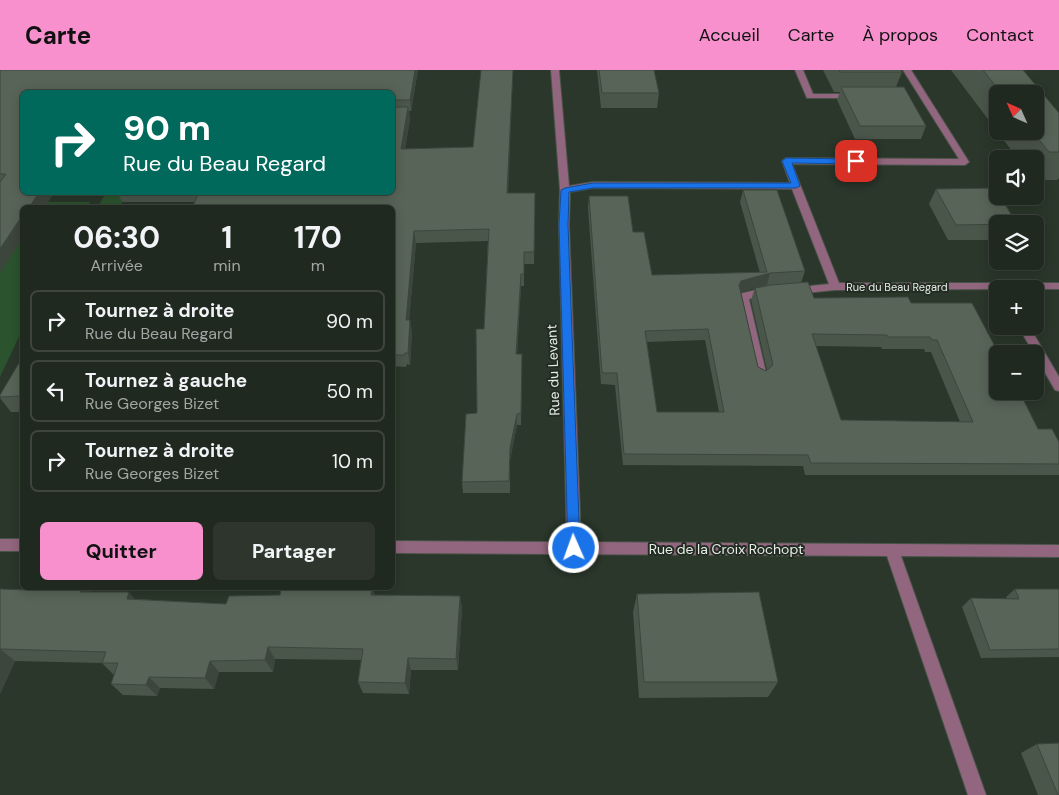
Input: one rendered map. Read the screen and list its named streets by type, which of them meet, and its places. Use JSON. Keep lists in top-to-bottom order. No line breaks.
{"streets":{"street":["Rue du Beau Regard","Rue du Levant","Rue de la Croix Rochopt"]},"crossings":[["Rue du Levant","Rue de la Croix Rochopt"]],"north":"top left","page":{"header":"Carte","nav":["Accueil","Carte","À propos","Contact"],"map_buttons":["+","−"],"turn":["90 m","Rue du Beau Regard"],"eta":["06:30","Arrivée","1","min","170","m"],"list":[{"name":"Tournez à droite","note":"Rue du Beau Regard","value":"90 m"},{"name":"Tournez à gauche","note":"Rue Georges Bizet","value":"50 m"},{"name":"Tournez à droite","note":"Rue Georges Bizet","value":"10 m"}],"buttons":["Quitter","Partager"]}}
